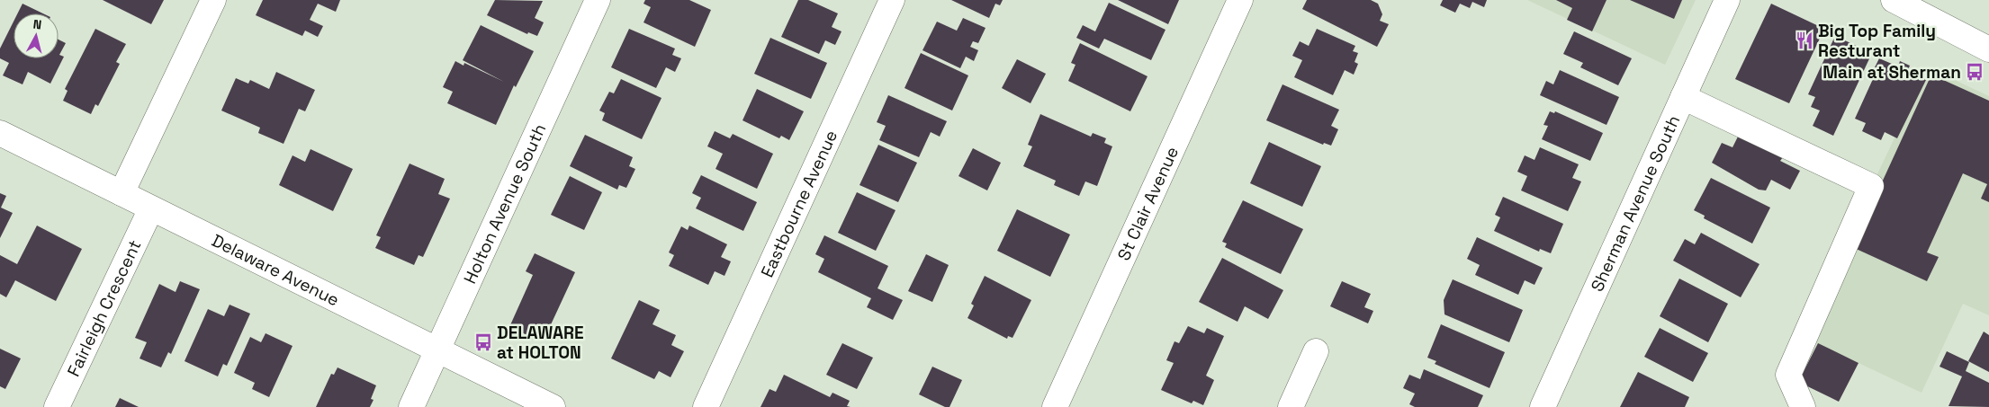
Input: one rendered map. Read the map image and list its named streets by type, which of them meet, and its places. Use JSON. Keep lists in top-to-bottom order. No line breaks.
{"streets":{"street":["Holton Avenue South","Eastbourne Avenue","St Clair Avenue","Sherman Avenue South","Delaware Avenue","Fairleigh Crescent"]},"crossings":[["Holton Avenue South","Delaware Avenue"],["Delaware Avenue","Fairleigh Crescent"]],"places":{"restaurant":["Big Top Family Resturant"],"bus stop":["Main at Sherman","DELAWARE at HOLTON"]},"north":"top"}
